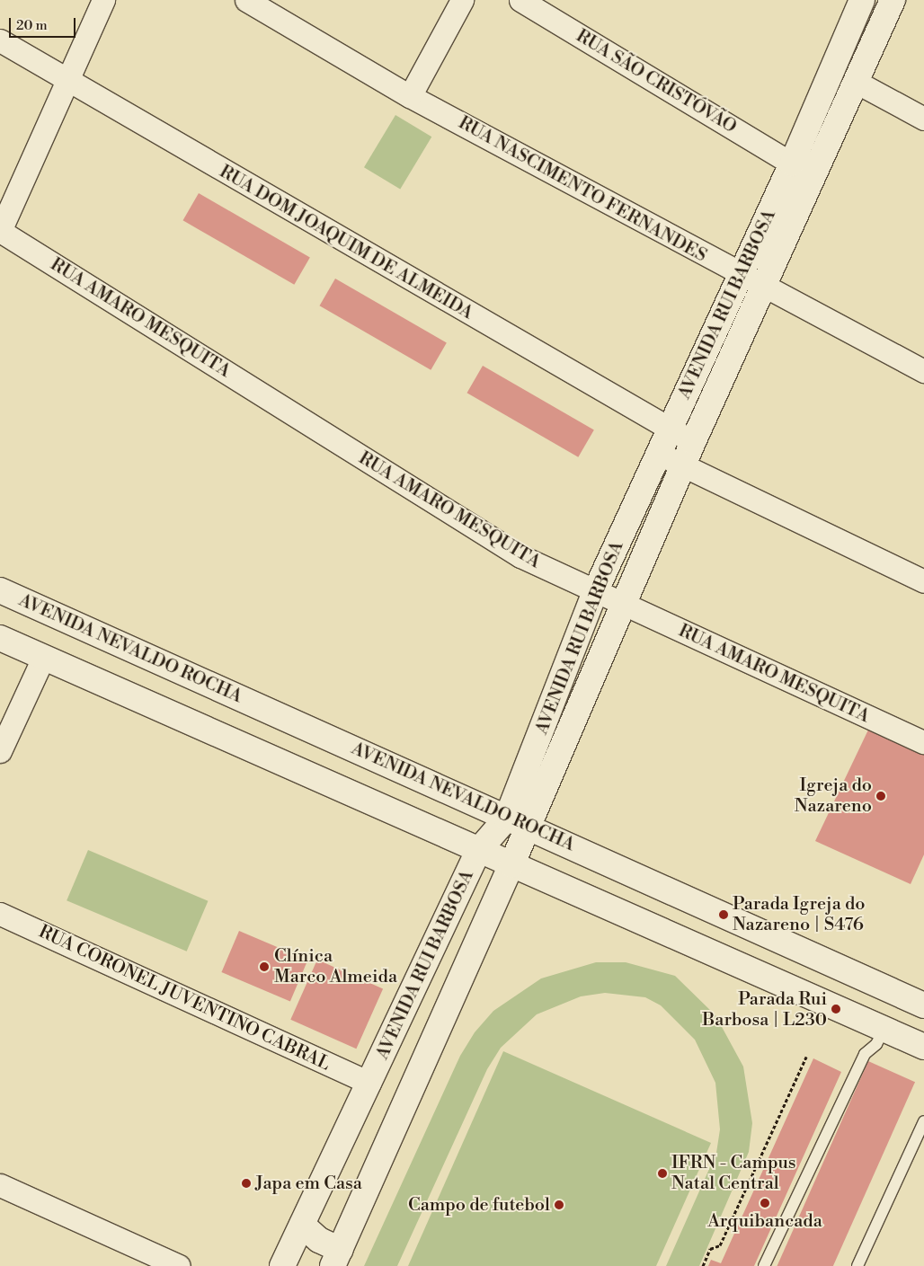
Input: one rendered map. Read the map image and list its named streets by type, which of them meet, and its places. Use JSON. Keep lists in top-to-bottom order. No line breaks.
{"streets":{"main road":["AVENIDA RUI BARBOSA","AVENIDA NEVALDO ROCHA"],"street":["RUA SÃO CRISTÓVÃO","RUA NASCIMENTO FERNANDES","RUA DOM JOAQUIM DE ALMEIDA","RUA AMARO MESQUITA","RUA CORONEL JUVENTINO CABRAL"]},"crossings":[["RUA SÃO CRISTÓVÃO","AVENIDA RUI BARBOSA"],["RUA NASCIMENTO FERNANDES","AVENIDA RUI BARBOSA"],["RUA DOM JOAQUIM DE ALMEIDA","AVENIDA RUI BARBOSA"],["AVENIDA RUI BARBOSA","RUA AMARO MESQUITA"],["AVENIDA RUI BARBOSA","AVENIDA NEVALDO ROCHA"],["AVENIDA RUI BARBOSA","RUA CORONEL JUVENTINO CABRAL"]],"places":["Igreja do Nazareno","Parada Igreja do Nazareno | S476","Clínica Marco Almeida","Parada Rui Barbosa | L230","IFRN - Campus Natal Central","Japa em Casa","Arquibancada","Campo de futebol"],"scale_bar":"20 m"}
